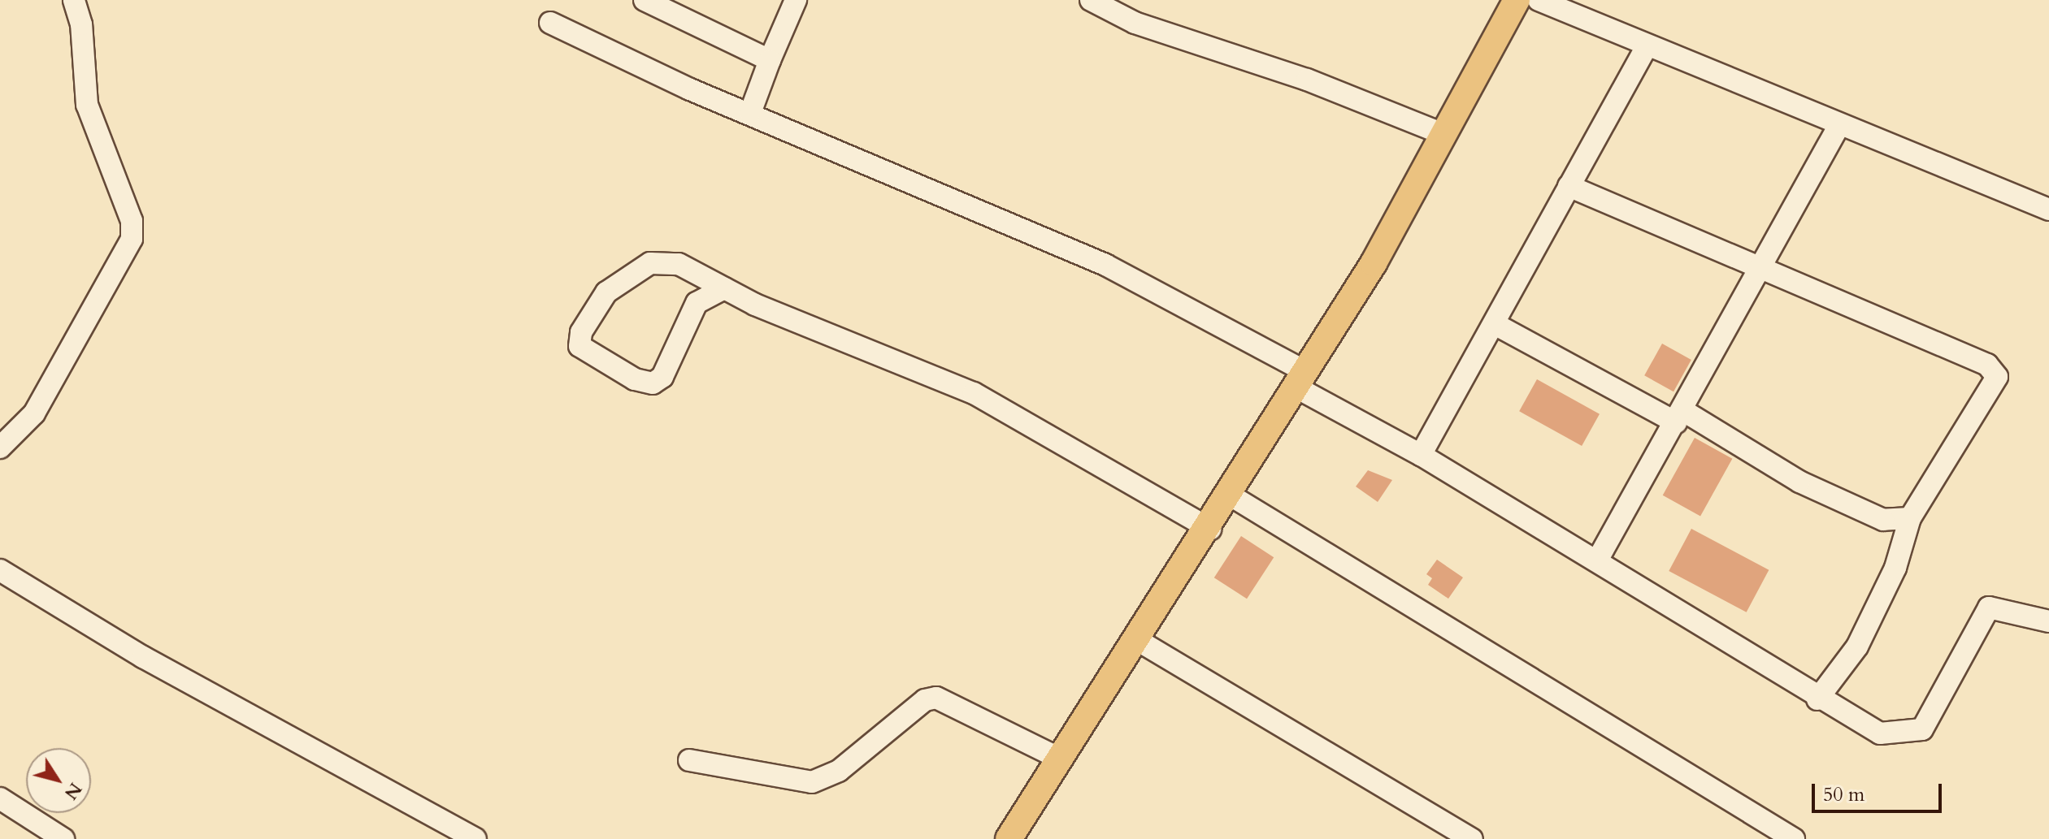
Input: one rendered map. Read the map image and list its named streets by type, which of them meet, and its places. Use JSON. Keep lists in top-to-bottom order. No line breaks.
{"scale_bar":"50 m","north":"bottom right"}
